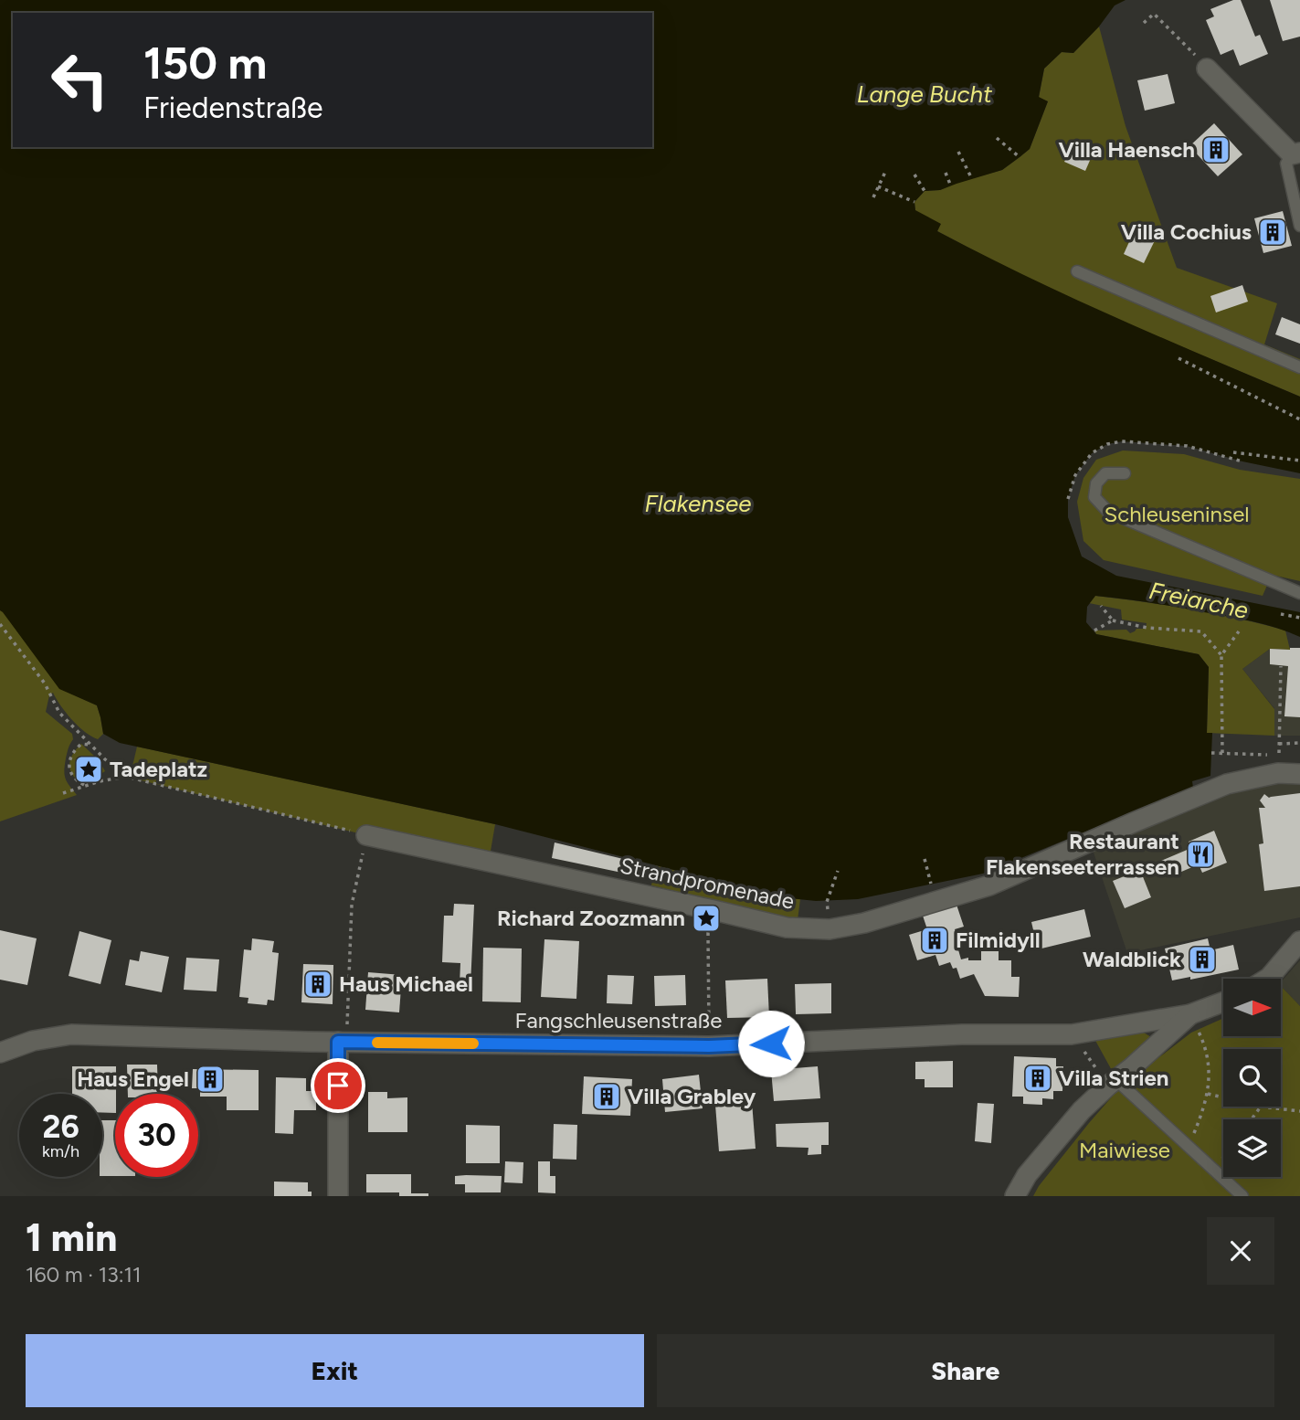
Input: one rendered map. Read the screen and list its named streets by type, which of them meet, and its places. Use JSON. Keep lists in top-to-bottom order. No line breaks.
{"streets":{"street":["Strandpromenade","Fangschleusenstraße"]},"water":["Lange Bucht","Flakensee","Freiarche"],"parks":["Schleuseninsel","Maiwiese"],"places":{"building":["Villa Haensch","Villa Cochius","Filmidyll","Waldblick","Haus Michael","Villa Strien","Haus Engel","Villa Grabley"],"place":["Tadeplatz","Richard Zoozmann"],"restaurant":["Restaurant Flakenseeterrassen"]},"north":"right","page":{"turn":["150 m","Friedenstraße"],"speed":"26 km/h","limit":"30","heading":["1 min","160 m · 13:11"],"buttons":["Exit","Share"]}}
